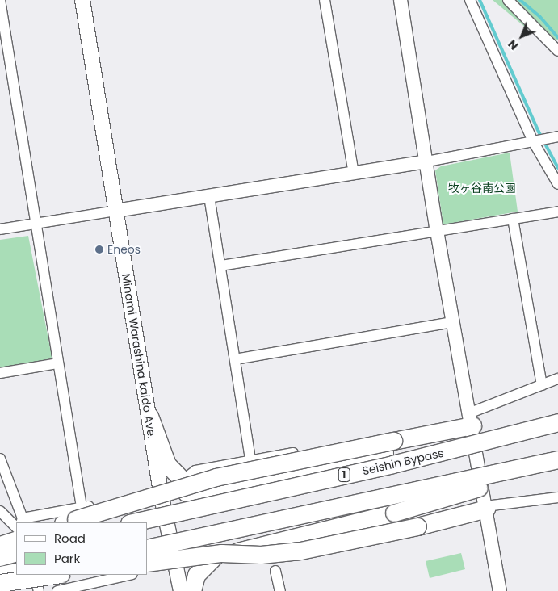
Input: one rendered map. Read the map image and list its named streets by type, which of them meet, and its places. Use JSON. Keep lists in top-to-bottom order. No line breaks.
{"streets":{"highway":["Seishin Bypass","1"],"main road":["Minami Warashina kaido Ave."]},"crossings":[["Minami Warashina kaido Ave.","1"],["Seishin Bypass","1"]],"parks":["牧ヶ谷南公園"],"places":["Eneos"],"legend":["Road","Park"],"north":"bottom left"}
